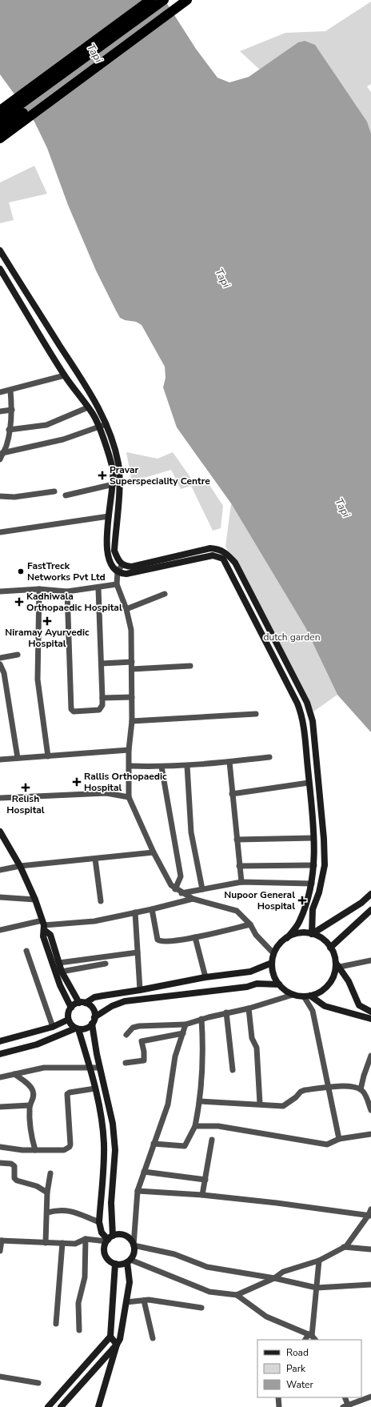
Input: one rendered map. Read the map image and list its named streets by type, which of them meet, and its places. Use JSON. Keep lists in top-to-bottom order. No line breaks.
{"water":["Tapi"],"parks":["dutch garden"],"places":{"health":["Pravar Superspeciality Centre","Kadhiwala Orthopaedic Hospital","Niramay Ayurvedic Hospital","Rallis Orthopaedic Hospital","Relish Hospital","Nupoor General Hospital"],"other":["FastTreck Networks Pvt Ltd"]},"legend":["Road","Park","Water"]}
